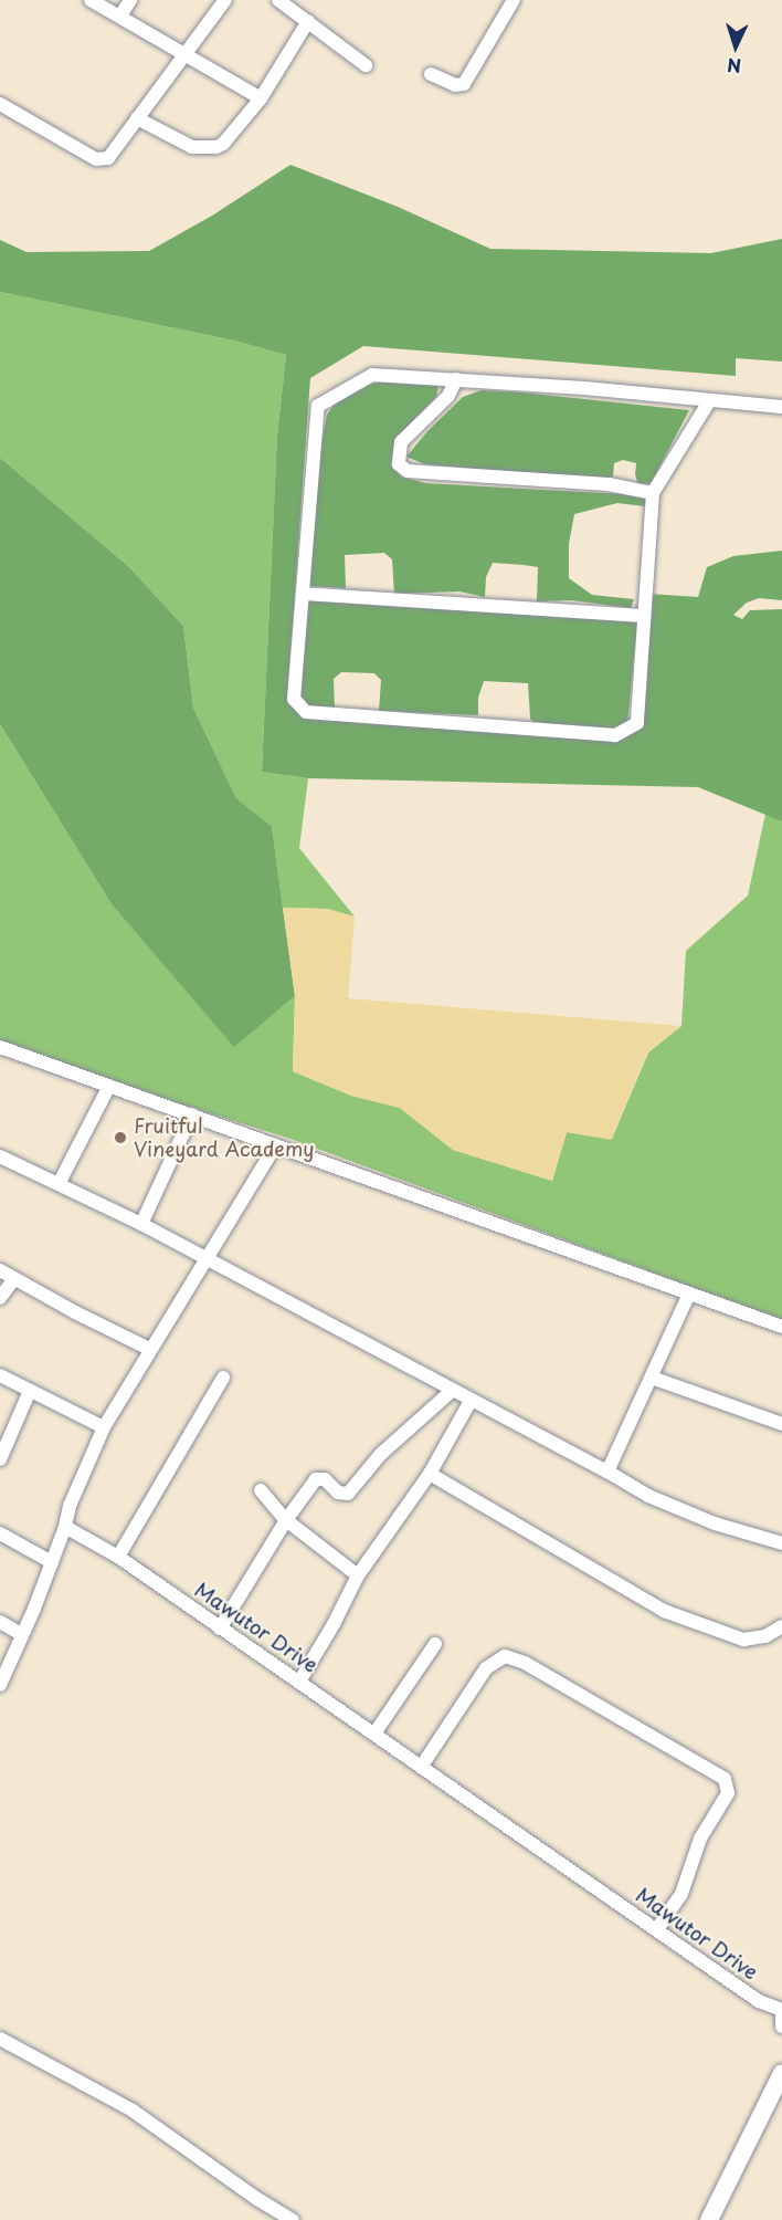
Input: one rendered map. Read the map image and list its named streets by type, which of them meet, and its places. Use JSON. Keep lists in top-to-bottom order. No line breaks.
{"streets":{"street":["Mawutor Drive"]},"places":["Fruitful Vineyard Academy"],"north":"bottom"}
